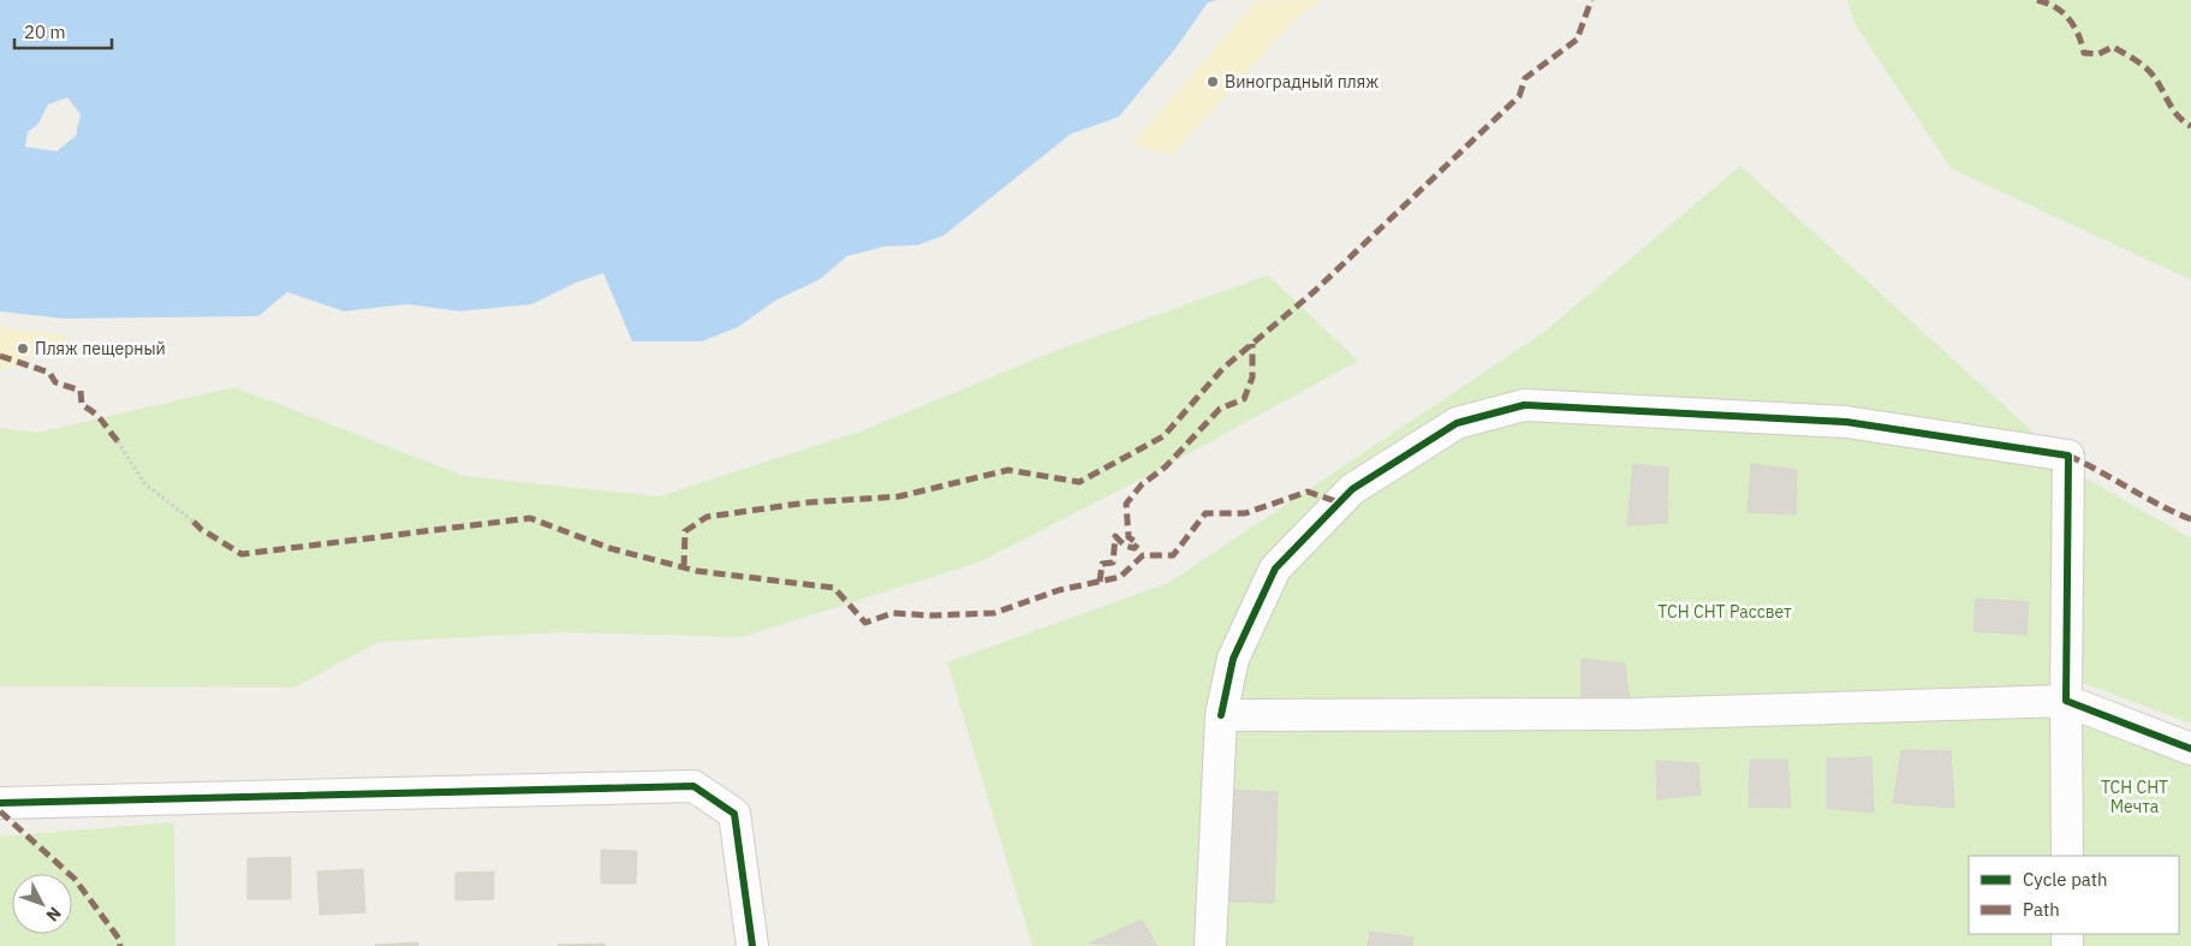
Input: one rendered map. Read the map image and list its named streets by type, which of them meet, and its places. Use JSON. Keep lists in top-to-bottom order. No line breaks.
{"parks":["ТСН СНТ Рассвет","ТСН СНТ Мечта"],"places":["Виноградный пляж","Пляж пещерный"],"legend":["Cycle path","Path"],"scale_bar":"20 m","north":"bottom right"}
